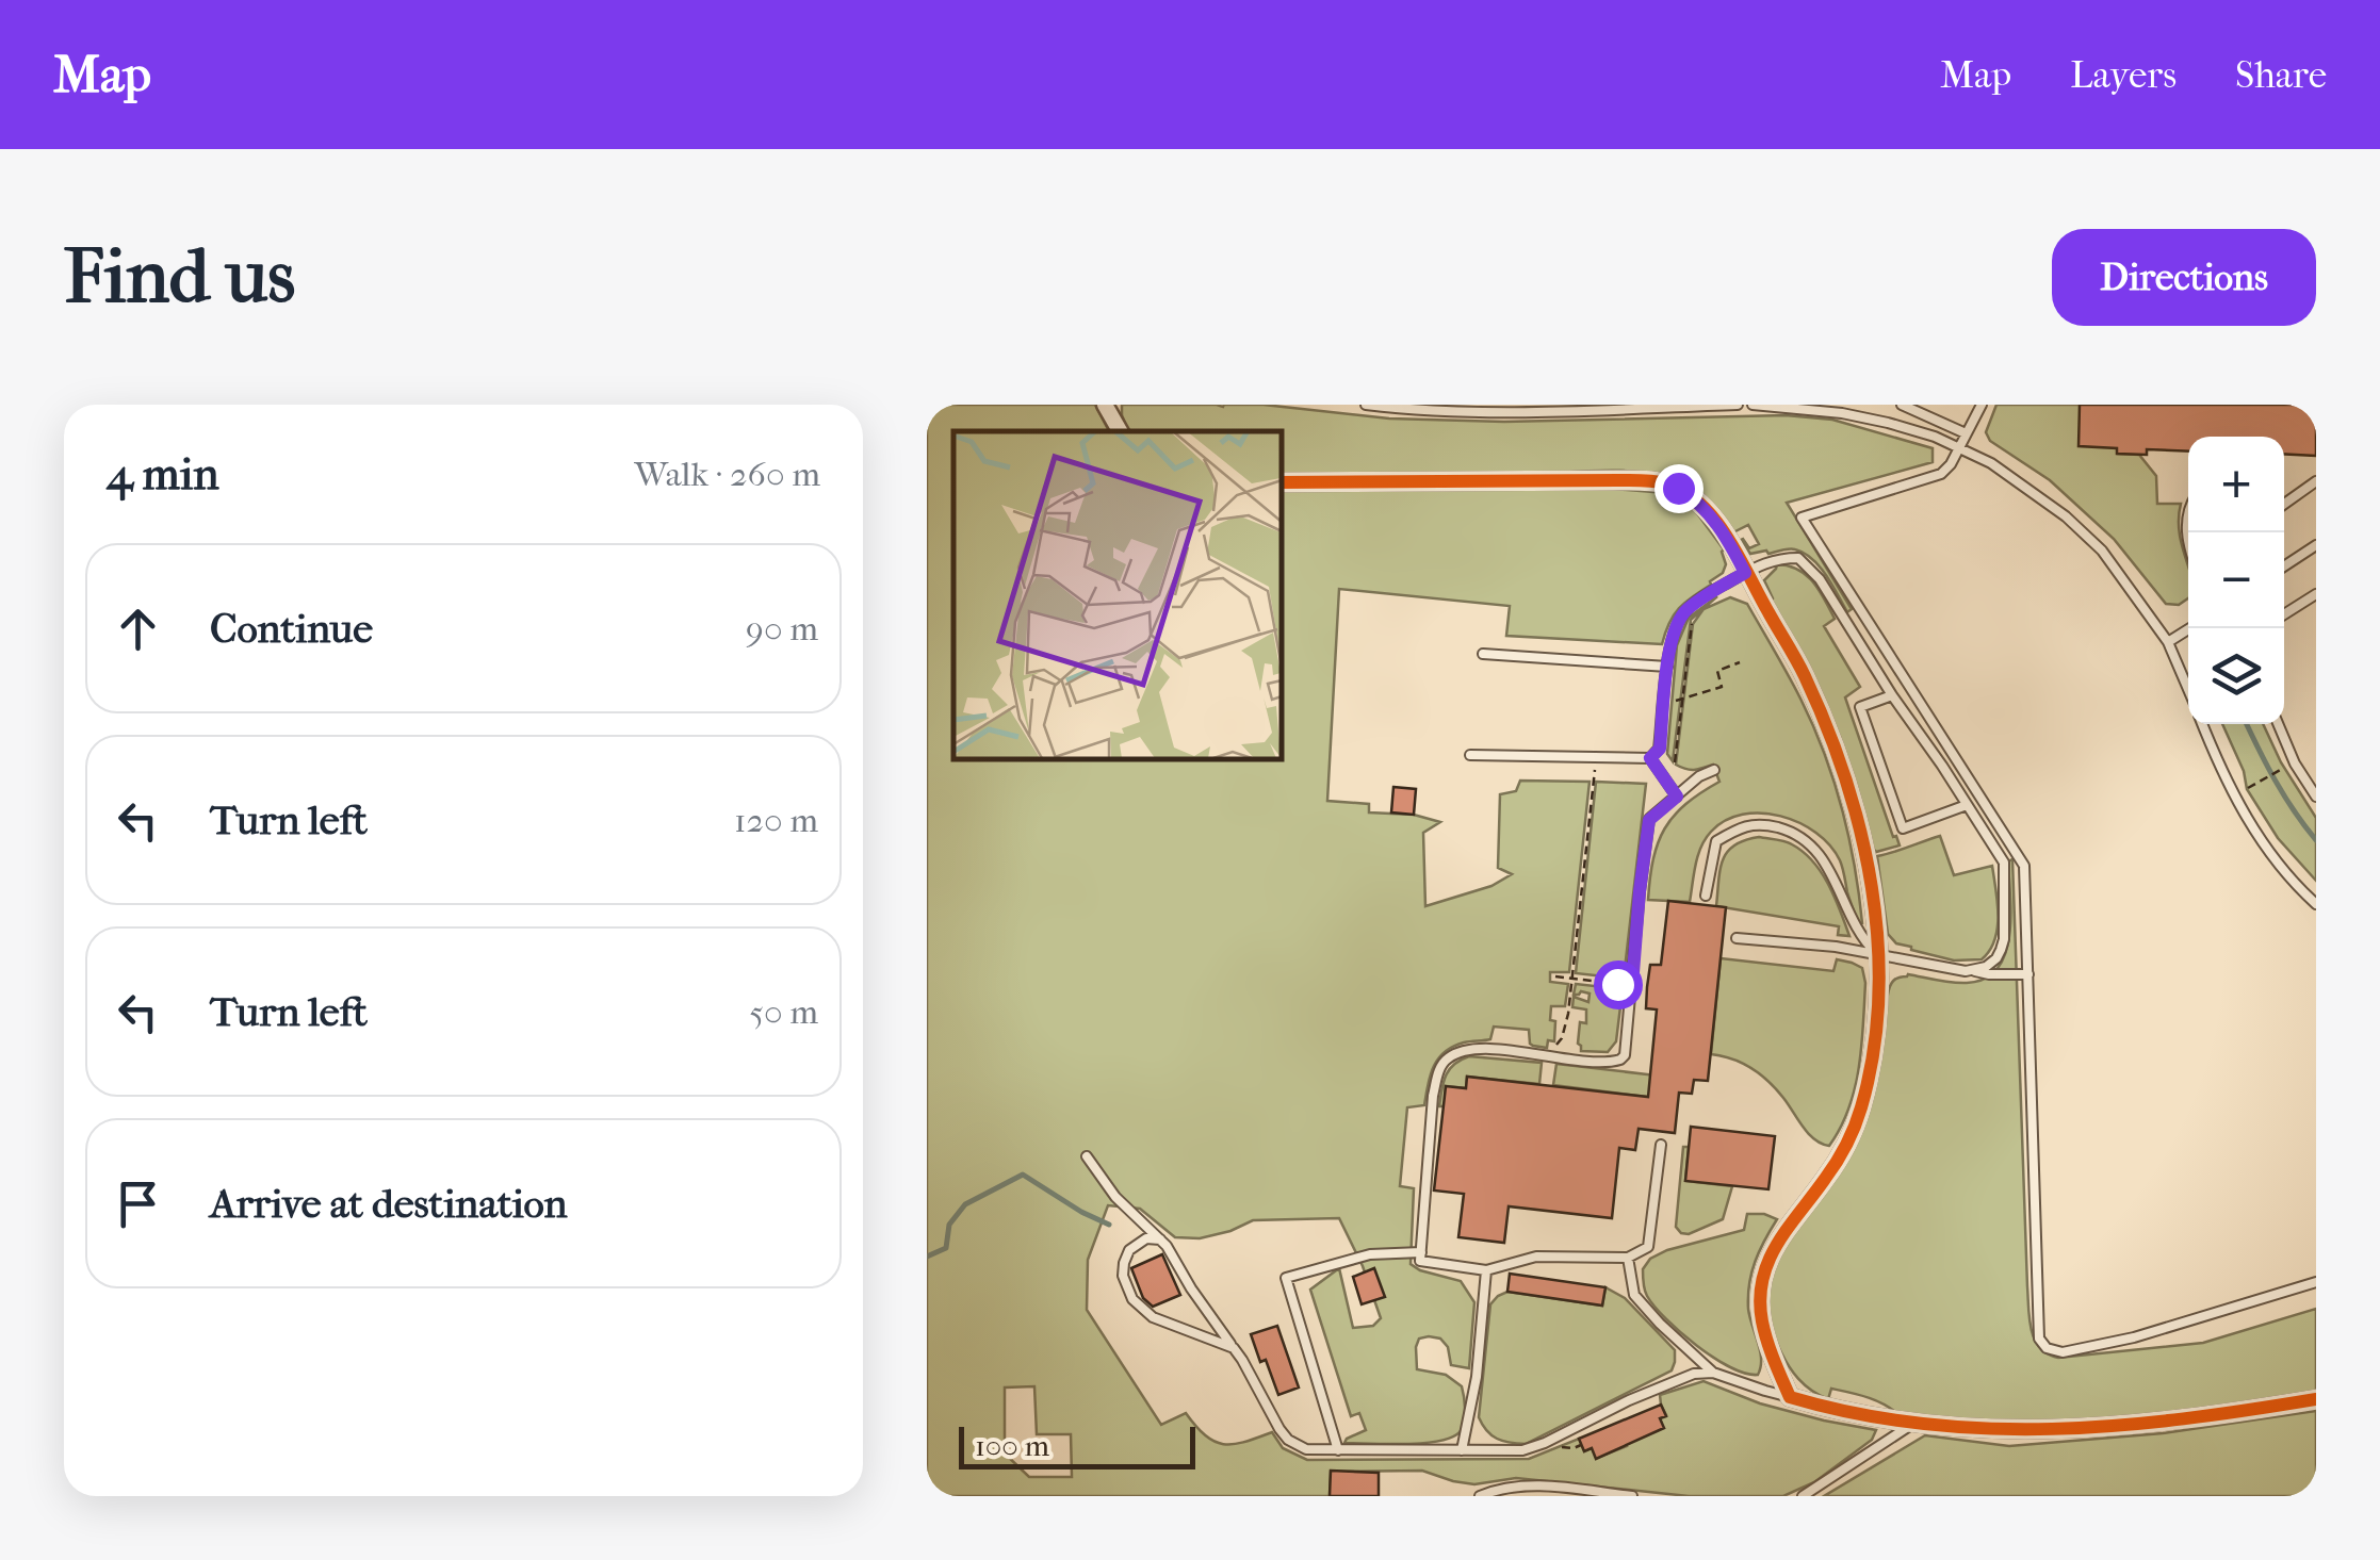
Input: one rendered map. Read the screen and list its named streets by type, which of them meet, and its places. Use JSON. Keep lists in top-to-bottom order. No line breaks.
{"scale_bar":"100 m","page":{"header":"Map","nav":["Map","Layers","Share"],"buttons":"Directions","title":"Find us","heading":["4 min","Walk · 260 m"],"map_buttons":["+","−"],"list":[["Continue","90 m"],["Turn left","120 m"],["Turn left","50 m"],"Arrive at destination"],"scale":"100 m"}}
